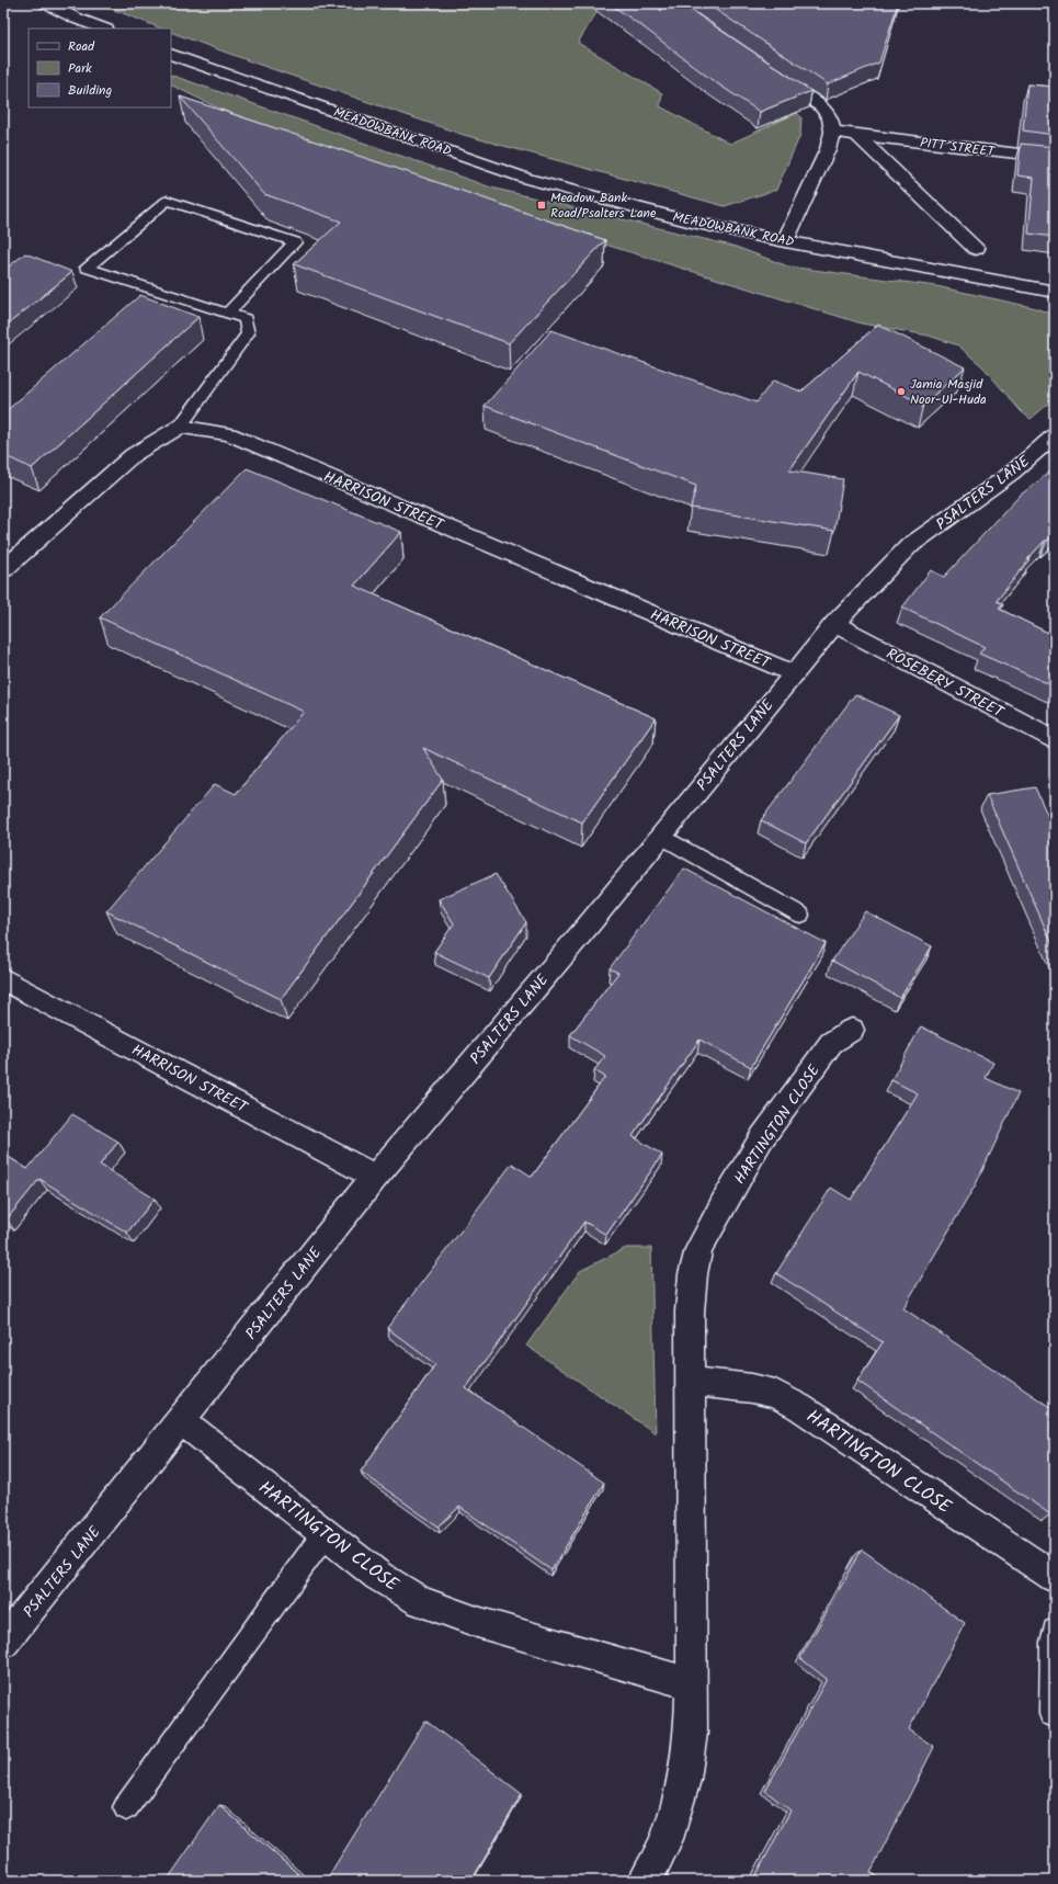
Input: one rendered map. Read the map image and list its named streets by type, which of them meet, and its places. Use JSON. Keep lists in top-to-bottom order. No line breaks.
{"streets":{"street":["MEADOWBANK ROAD","PITT STREET","PSALTERS LANE","HARRISON STREET","ROSEBERY STREET","HARTINGTON CLOSE"]},"crossings":[["PSALTERS LANE","HARRISON STREET"],["PSALTERS LANE","ROSEBERY STREET"],["PSALTERS LANE","HARTINGTON CLOSE"]],"places":{"transit":["Meadow Bank Road/Psalters Lane"],"other":["Jamia Masjid Noor-Ul-Huda"]},"legend":["Road","Park","Building"]}
